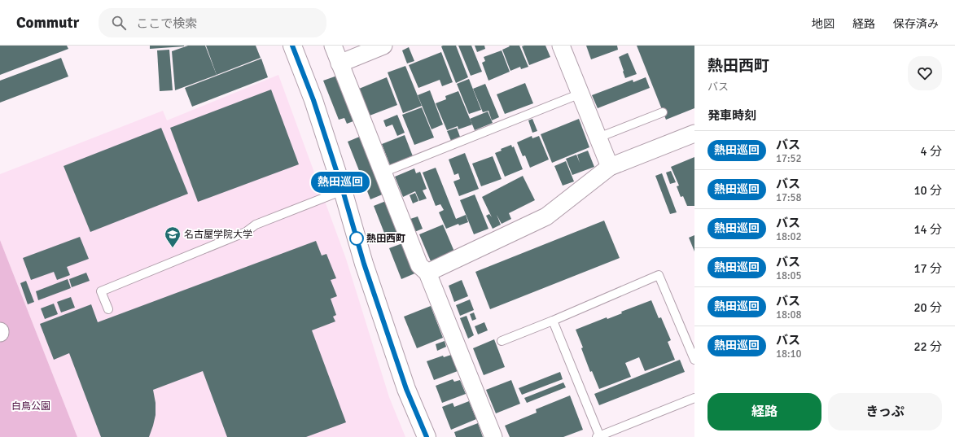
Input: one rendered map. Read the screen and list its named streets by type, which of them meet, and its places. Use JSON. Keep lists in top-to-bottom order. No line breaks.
{"parks":["白鳥公園"],"places":{"other":["熱田西町"],"school or university":["名古屋学院大学"]},"lines":["bus line 熱田巡回"],"page":{"header":"Commutr","search":"ここで検索","nav":["地図","経路","保存済み"],"on_map":"熱田巡回","heading":[["熱田西町","バス"],"発車時刻"],"list":[{"mark":"熱田巡回","name":"バス","note":"17:52","value":"4 分"},{"mark":"熱田巡回","name":"バス","note":"17:58","value":"10 分"},{"mark":"熱田巡回","name":"バス","note":"18:02","value":"14 分"},{"mark":"熱田巡回","name":"バス","note":"18:05","value":"17 分"},{"mark":"熱田巡回","name":"バス","note":"18:08","value":"20 分"},{"mark":"熱田巡回","name":"バス","note":"18:10","value":"22 分"}],"buttons":["経路","きっぷ"]}}
